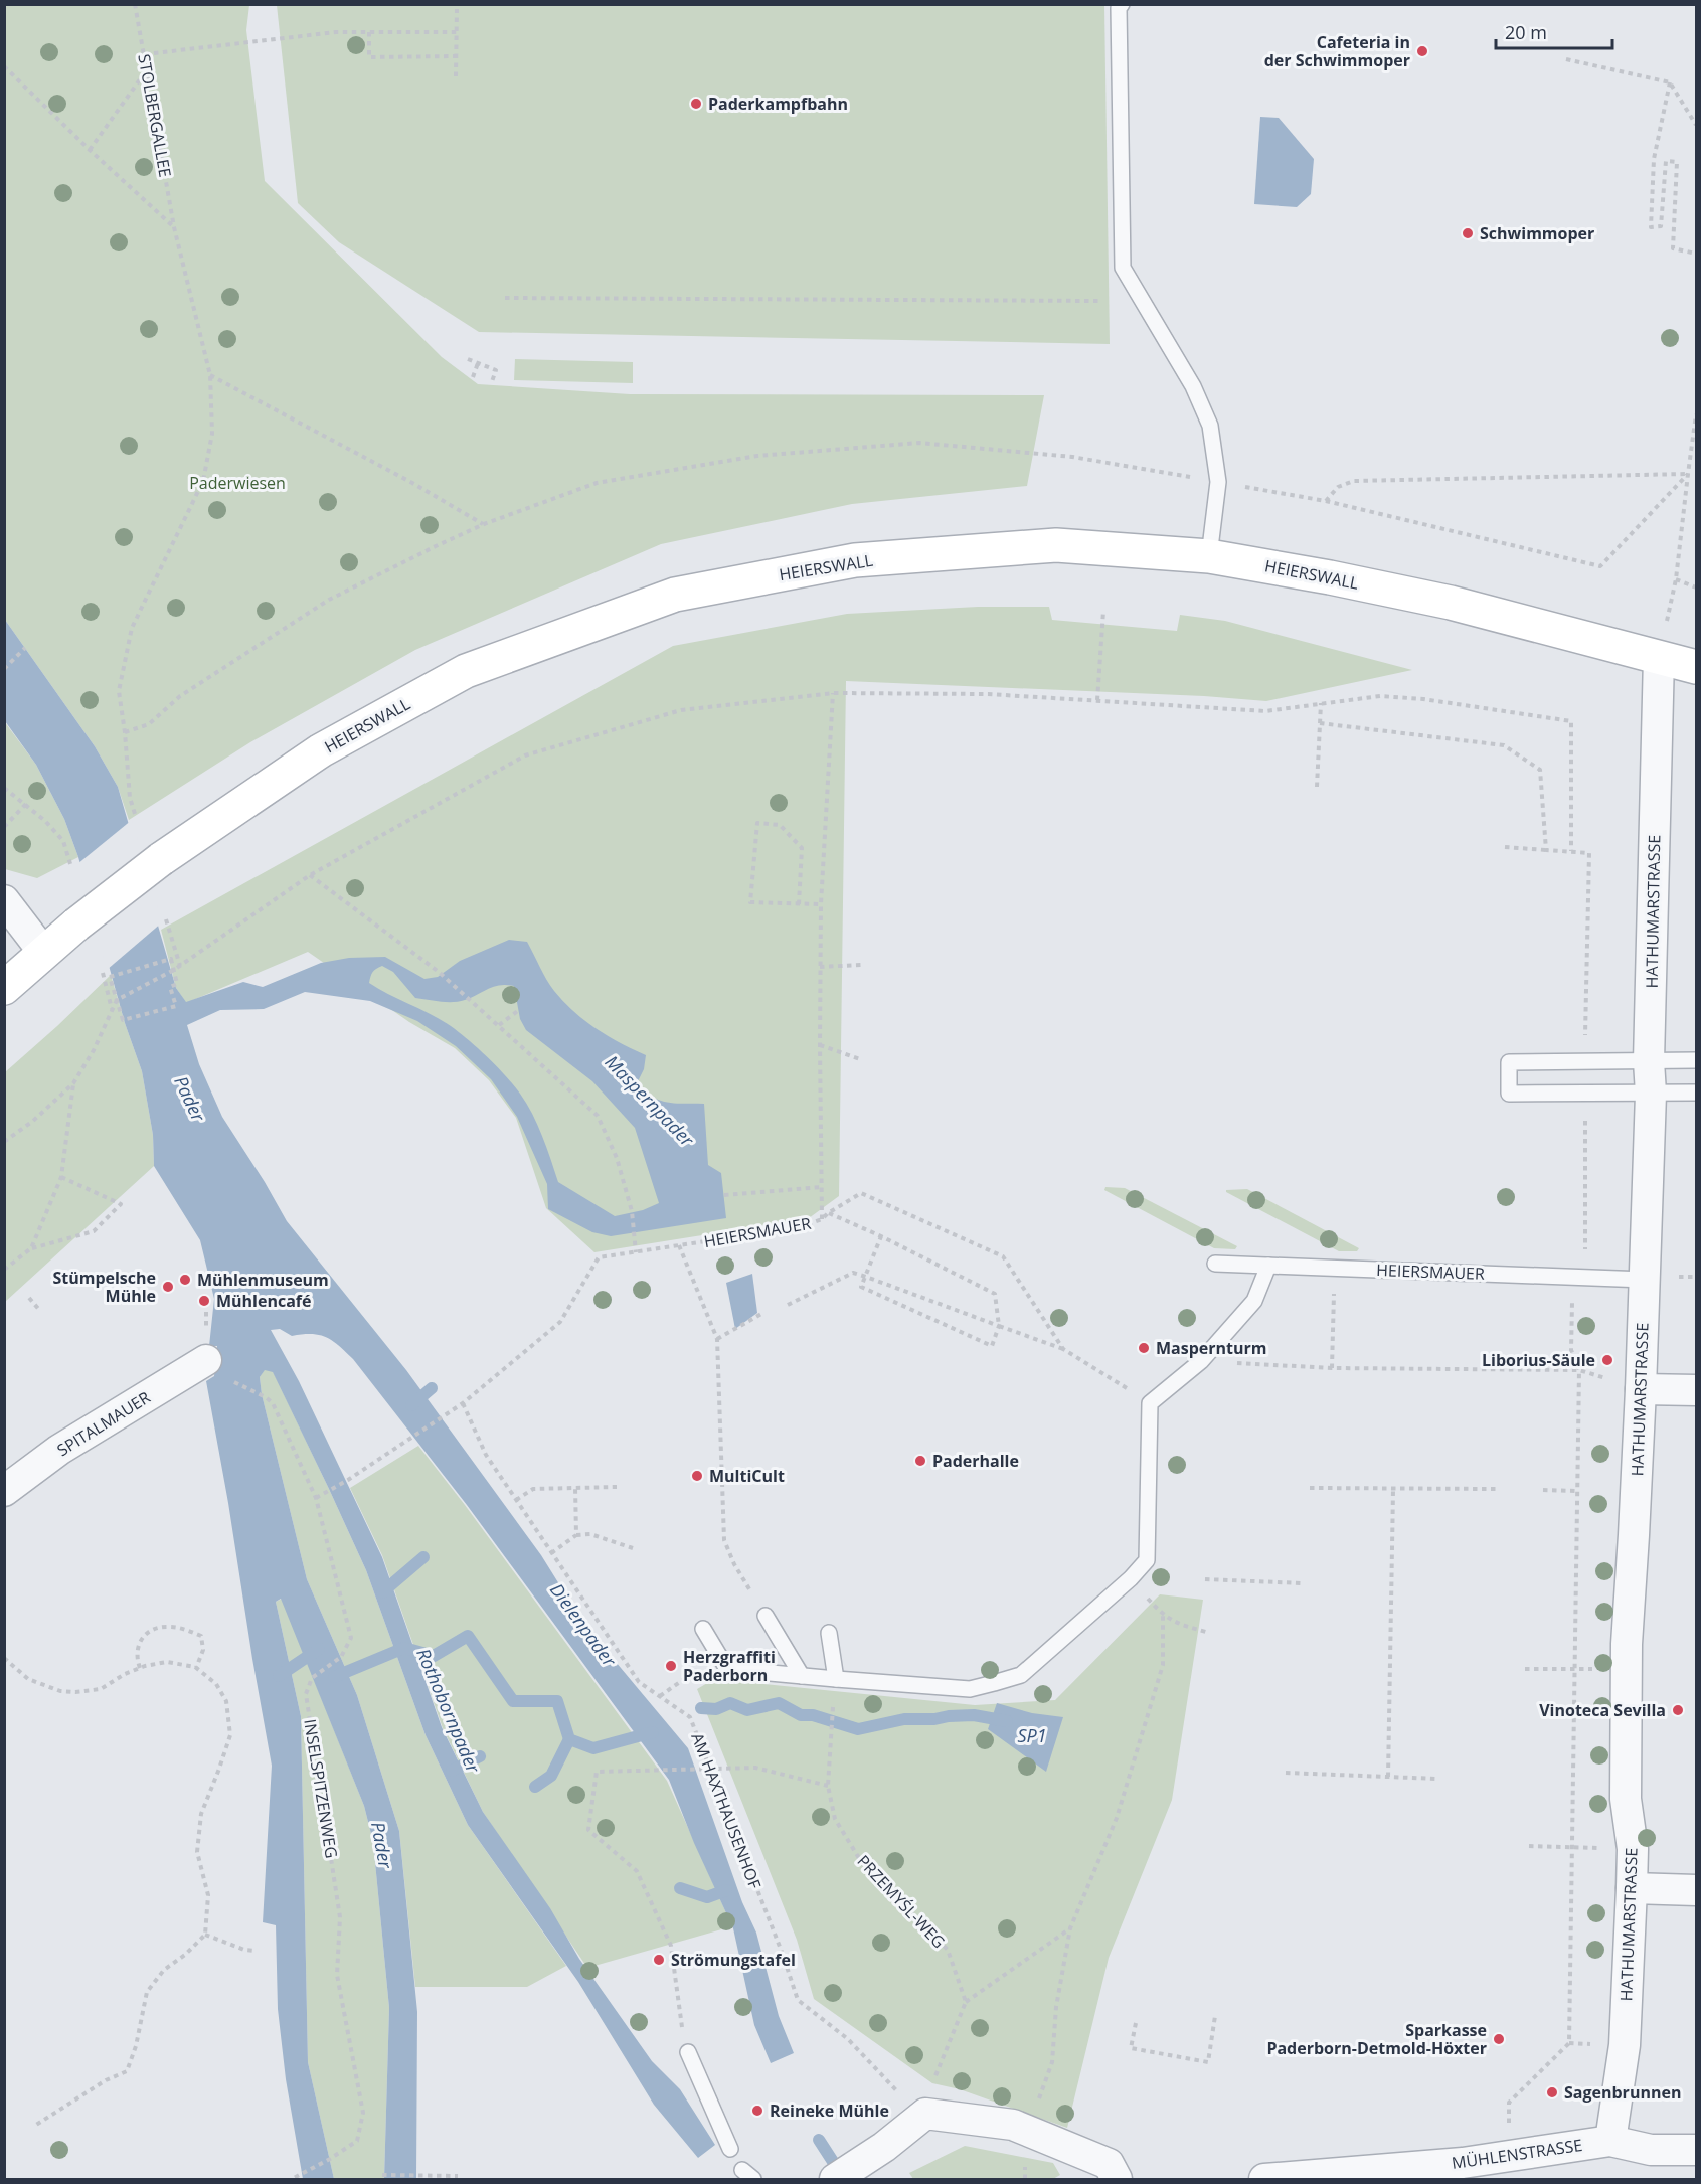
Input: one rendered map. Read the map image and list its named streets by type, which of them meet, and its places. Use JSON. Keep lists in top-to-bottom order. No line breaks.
{"streets":{"main road":["HEIERSWALL"],"street":["HATHUMARSTRASSE","SPITALMAUER","MÜHLENSTRASSE"],"lane":["HEIERSMAUER"],"path":["STOLBERGALLEE","INSELSPITZENWEG","AM HAXTHAUSENHOF","PRZEMYŚL-WEG"]},"crossings":[["HEIERSWALL","HATHUMARSTRASSE"],["HATHUMARSTRASSE","HEIERSMAUER"],["HATHUMARSTRASSE","MÜHLENSTRASSE"],["HEIERSMAUER","AM HAXTHAUSENHOF"]],"water":["Pader","Maspernpader","Dielenpader","Rothobornpader","SP1"],"parks":["Paderwiesen"],"places":["Cafeteria in der Schwimmoper","Paderkampfbahn","Schwimmoper","Mühlenmuseum","Stümpelsche Mühle","Mühlencafé","Maspernturm","Liborius-Säule","Paderhalle","MultiCult","Herzgraffiti Paderborn","Vinoteca Sevilla","Strömungstafel","Sparkasse Paderborn-Detmold-Höxter","Sagenbrunnen","Reineke Mühle"],"scale_bar":"20 m"}
